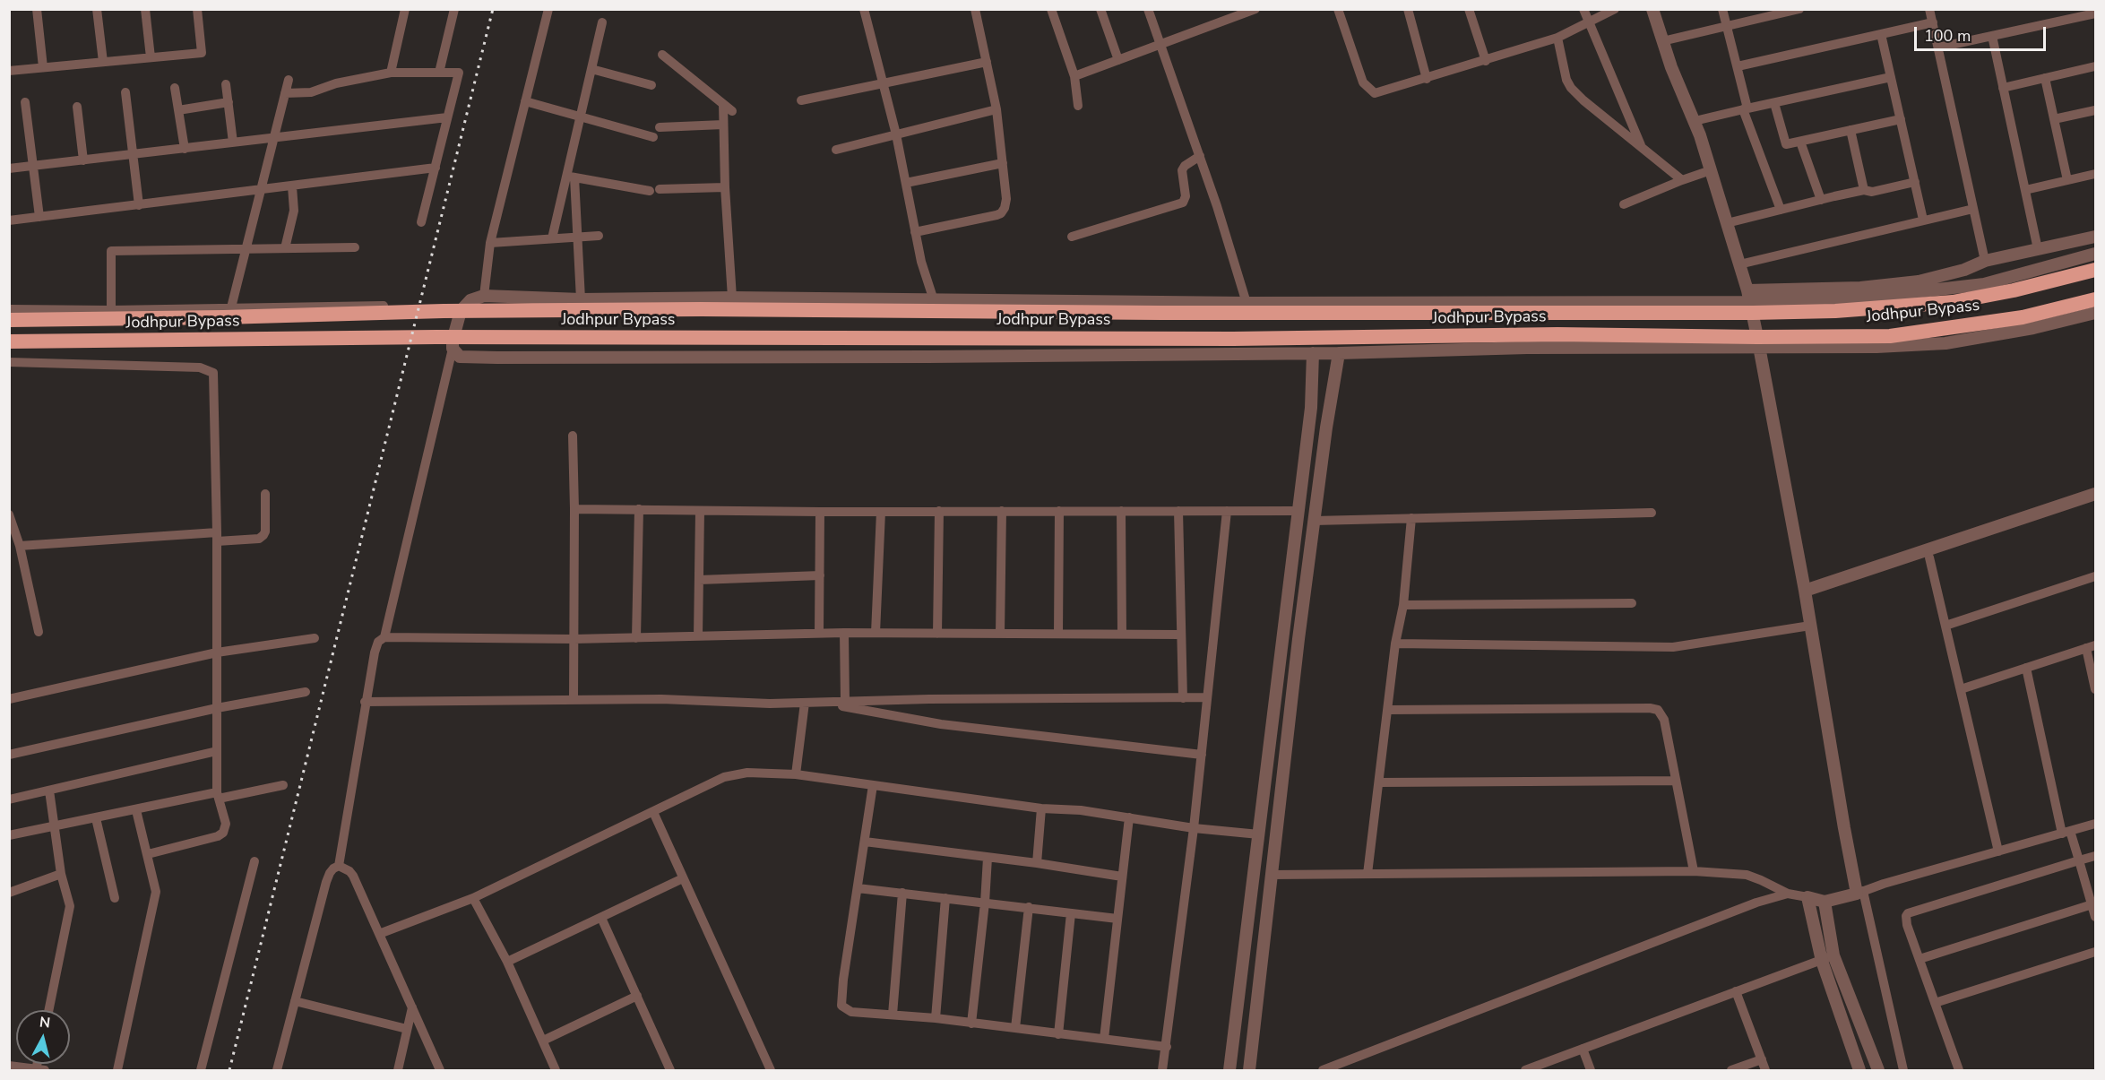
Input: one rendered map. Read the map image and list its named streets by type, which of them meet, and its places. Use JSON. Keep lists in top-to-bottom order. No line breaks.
{"streets":{"highway":["Jodhpur Bypass"]},"scale_bar":"100 m","north":"top"}
